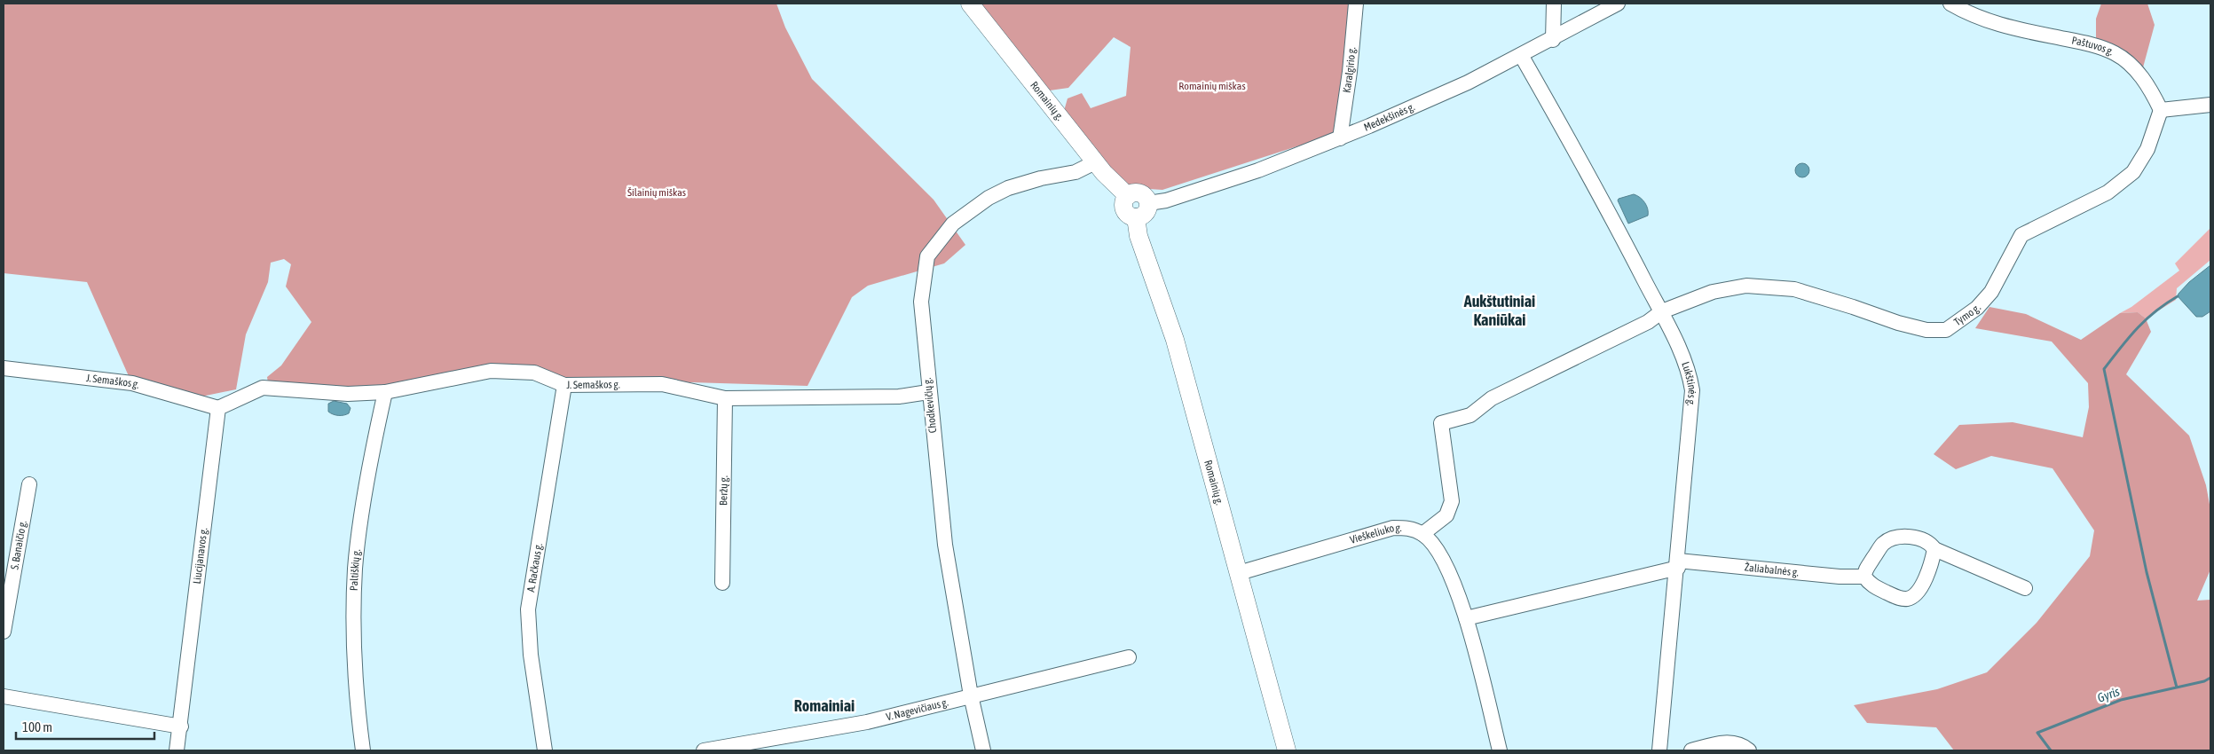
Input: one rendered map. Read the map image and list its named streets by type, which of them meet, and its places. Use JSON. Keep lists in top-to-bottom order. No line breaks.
{"streets":{"main road":["Romainių g."],"street":["Paštuvos g.","Karalgirio g.","Medekšinės g.","Tymo g.","J. Semaškos g.","Lukštinės g.","Chodkevičių g.","Beržų g.","Vieškeliuko g.","S. Banaičio g.","Liucijanavos g.","A. Račkaus g.","Žaliabalnės g.","Paltiškių g.","V. Nagevičiaus g."]},"crossings":[["Paštuvos g.","Tymo g."],["Karalgirio g.","Medekšinės g."],["Romainių g.","Medekšinės g."],["Romainių g.","Chodkevičių g."],["Romainių g.","Vieškeliuko g."],["Medekšinės g.","Lukštinės g."],["Tymo g.","Lukštinės g."],["Tymo g.","Vieškeliuko g."],["J. Semaškos g.","Chodkevičių g."],["J. Semaškos g.","Beržų g."],["J. Semaškos g.","Liucijanavos g."],["J. Semaškos g.","A. Račkaus g."],["J. Semaškos g.","Paltiškių g."],["Lukštinės g.","Žaliabalnės g."],["Chodkevičių g.","V. Nagevičiaus g."]],"districts":["Aukštutiniai Kaniūkai","Romainiai"],"water":["Gyris"],"parks":["Romainių miškas","Šilainių miškas"],"scale_bar":"100 m"}
